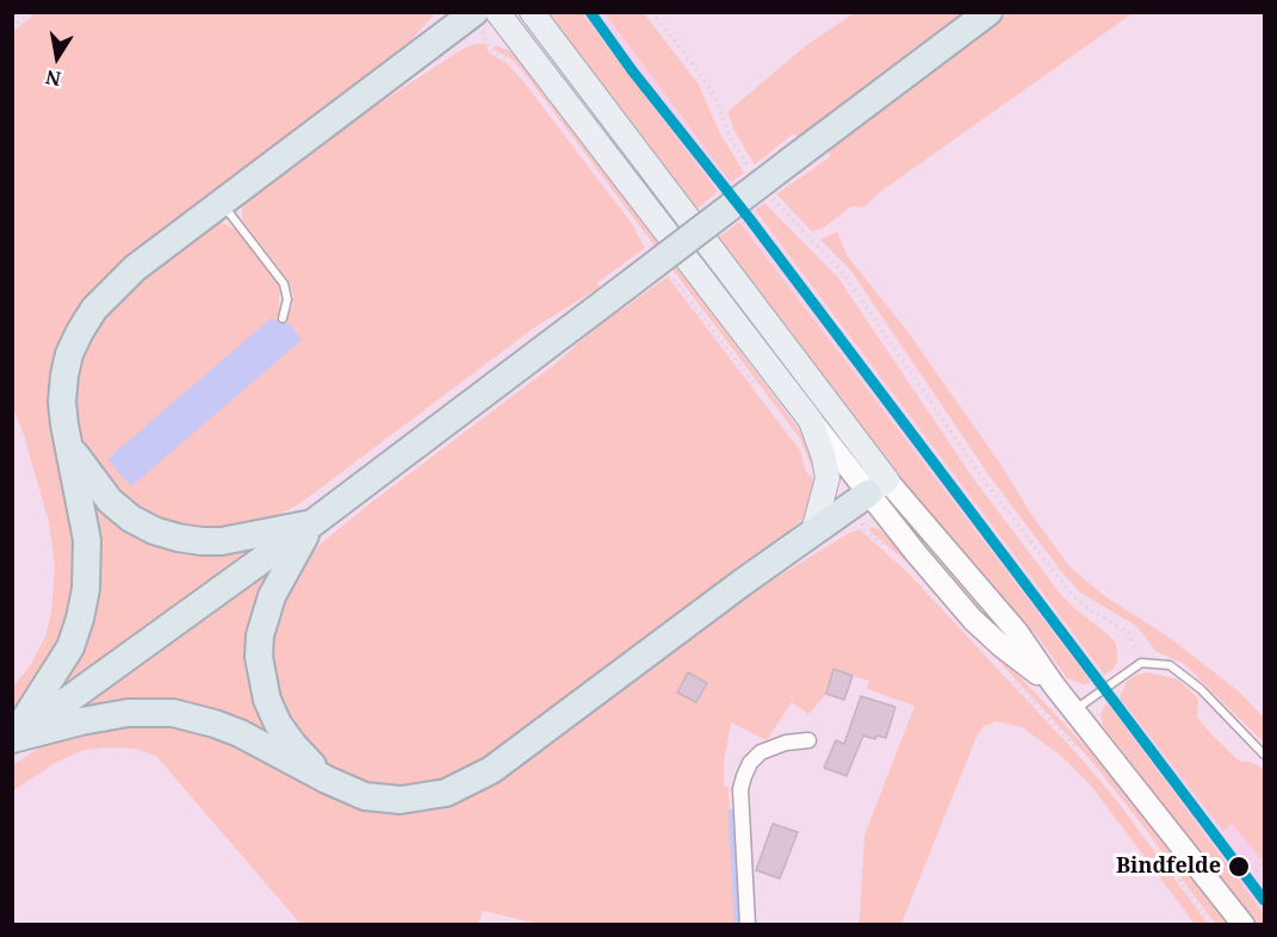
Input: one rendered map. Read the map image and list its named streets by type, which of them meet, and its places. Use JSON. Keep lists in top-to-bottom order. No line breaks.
{"places":["Bindfelde"],"north":"bottom"}
